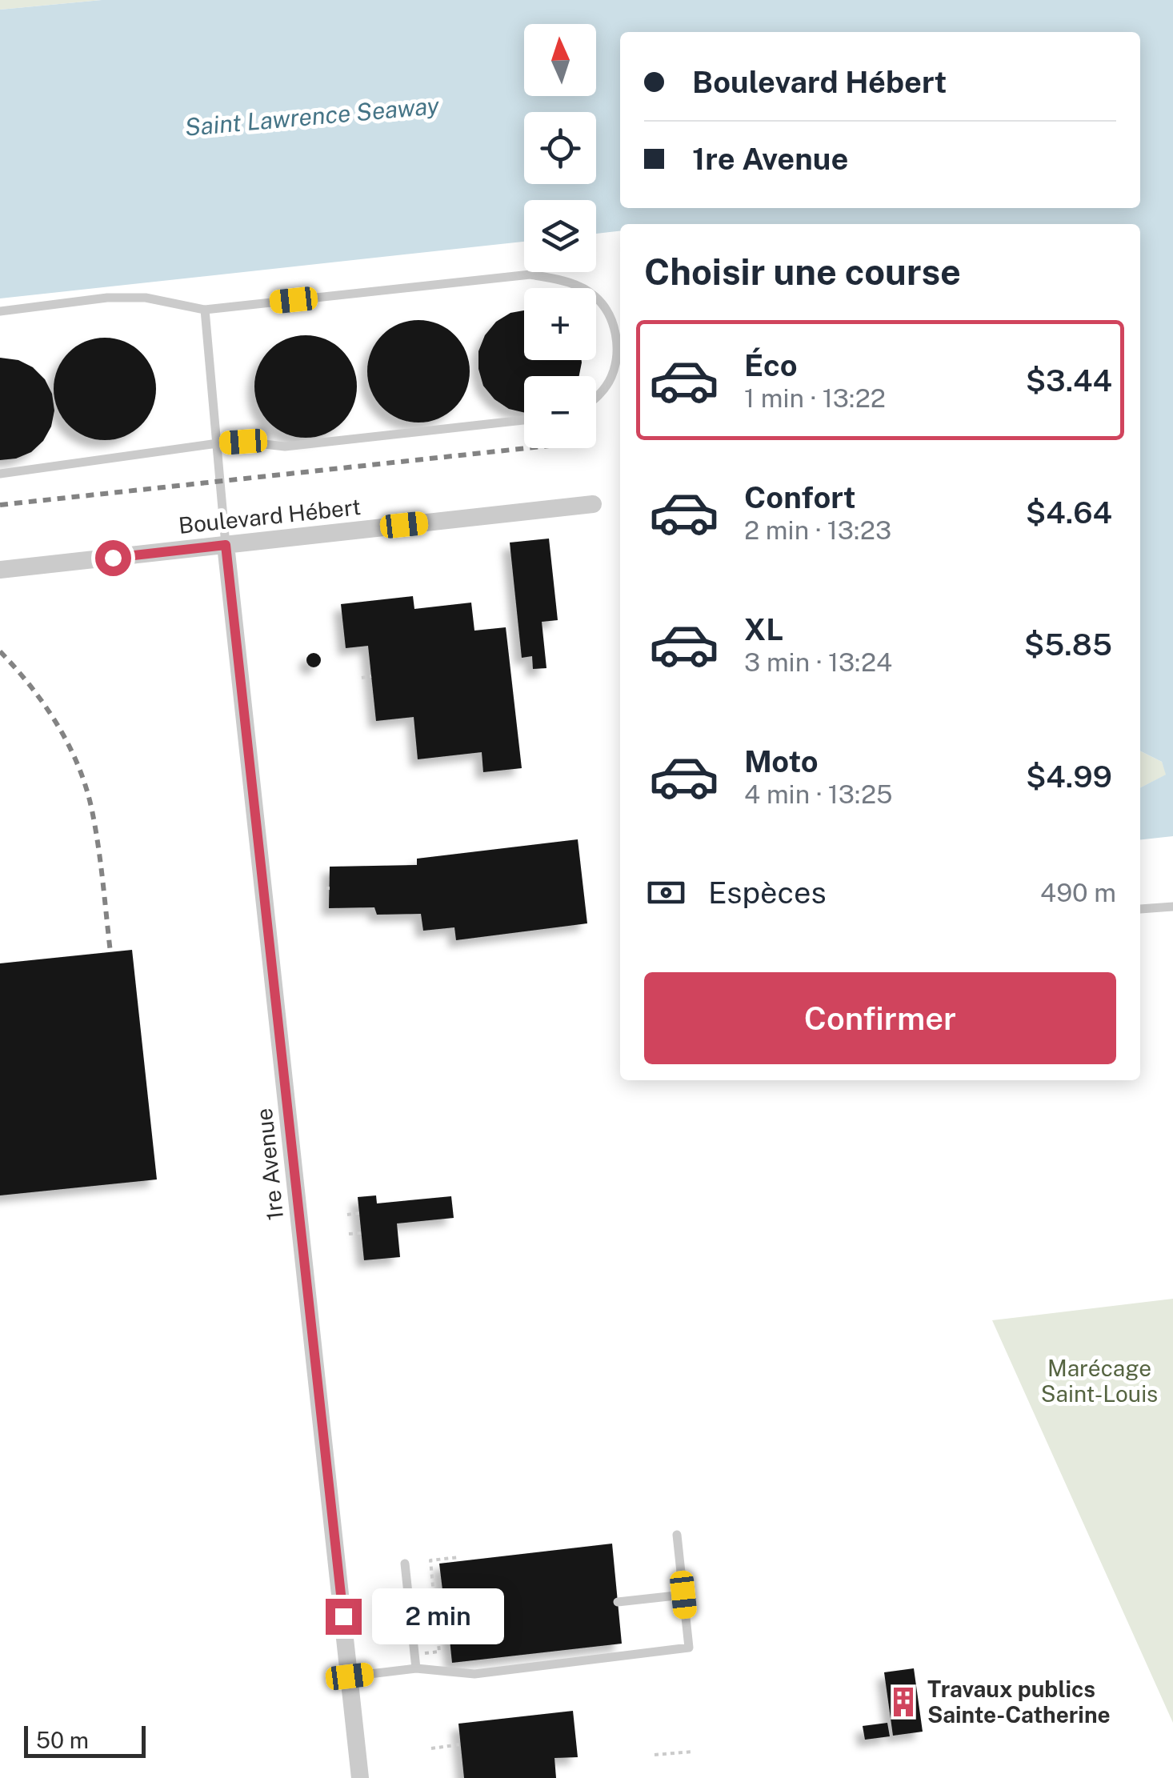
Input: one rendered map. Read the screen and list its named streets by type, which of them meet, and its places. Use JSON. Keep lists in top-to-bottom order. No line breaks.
{"streets":{"street":["Boulevard Hébert","1re Avenue"]},"crossings":[["Boulevard Hébert","1re Avenue"]],"water":["Saint Lawrence Seaway"],"parks":["Marécage Saint-Louis"],"places":{"building":["Travaux publics Sainte-Catherine"]},"scale_bar":"50 m","north":"top","page":{"map_buttons":["+","−"],"banner":["Boulevard Hébert","1re Avenue"],"heading":"Choisir une course","list":[{"name":"Éco","note":"1 min · 13:22","value":"$3.44"},{"name":"Confort","note":"2 min · 13:23","value":"$4.64"},{"name":"XL","note":"3 min · 13:24","value":"$5.85"},{"name":"Moto","note":"4 min · 13:25","value":"$4.99"}],"pay":["Espèces","490 m"],"buttons":"Confirmer","bubble":"2 min","scale":"50 m"}}
